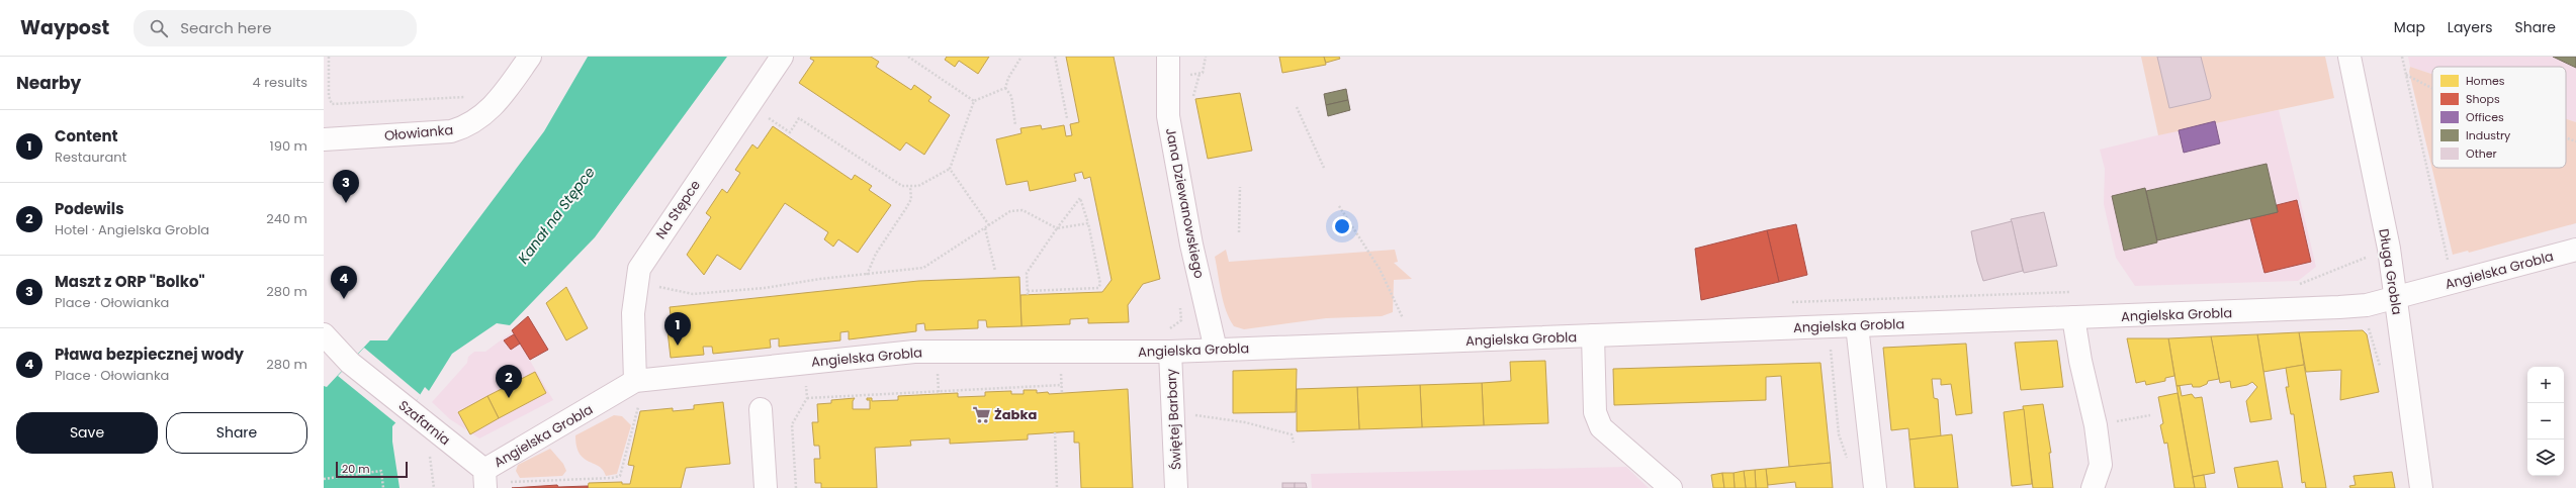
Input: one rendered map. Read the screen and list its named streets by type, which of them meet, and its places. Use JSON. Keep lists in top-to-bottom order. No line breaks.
{"streets":{"street":["Ołowianka","Jana Dziewanowskiego","Na Stępce","Angielska Grobla","Długa Grobla","Świętej Barbary","Szafarnia"]},"crossings":[["Jana Dziewanowskiego","Angielska Grobla"],["Na Stępce","Angielska Grobla"],["Angielska Grobla","Długa Grobla"],["Angielska Grobla","Świętej Barbary"],["Angielska Grobla","Szafarnia"]],"water":["Kanał na Stępce"],"places":{"supermarket":["Żabka"]},"legend":["Homes","Shops","Offices","Industry","Other"],"scale_bar":"20 m","page":{"header":"Waypost","search":"Search here","nav":["Map","Layers","Share"],"heading":["Nearby","4 results"],"list":[{"mark":"1","name":"Content","note":"Restaurant","value":"190 m"},{"mark":"2","name":"Podewils","note":"Hotel · Angielska Grobla","value":"240 m"},{"mark":"3","name":"Maszt z ORP \"Bolko\"","note":"Place · Ołowianka","value":"280 m"},{"mark":"4","name":"Pława bezpiecznej wody","note":"Place · Ołowianka","value":"280 m"}],"pins":["3","4","1","2"],"map_buttons":["+","−"],"buttons":["Save","Share"],"scale":"20 m"}}
